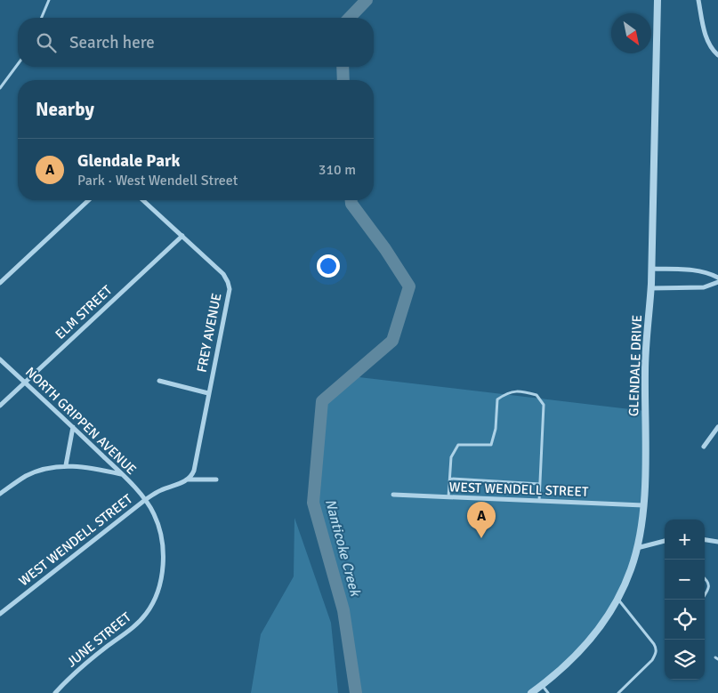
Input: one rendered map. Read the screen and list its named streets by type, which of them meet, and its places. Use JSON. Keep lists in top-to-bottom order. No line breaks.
{"streets":{"street":["ELM STREET","FREY AVENUE","GLENDALE DRIVE","NORTH GRIPPEN AVENUE","WEST WENDELL STREET","JUNE STREET"]},"crossings":[["ELM STREET","FREY AVENUE"],["ELM STREET","NORTH GRIPPEN AVENUE"],["FREY AVENUE","WEST WENDELL STREET"],["GLENDALE DRIVE","WEST WENDELL STREET"],["NORTH GRIPPEN AVENUE","WEST WENDELL STREET"],["NORTH GRIPPEN AVENUE","JUNE STREET"],["WEST WENDELL STREET","JUNE STREET"]],"water":["Nanticoke Creek"],"north":"bottom right","page":{"search":"Search here","heading":"Nearby","list":[{"mark":"A","name":"Glendale Park","note":"Park · West Wendell Street","value":"310 m"}],"pins":"A","map_buttons":["+","−"]}}
